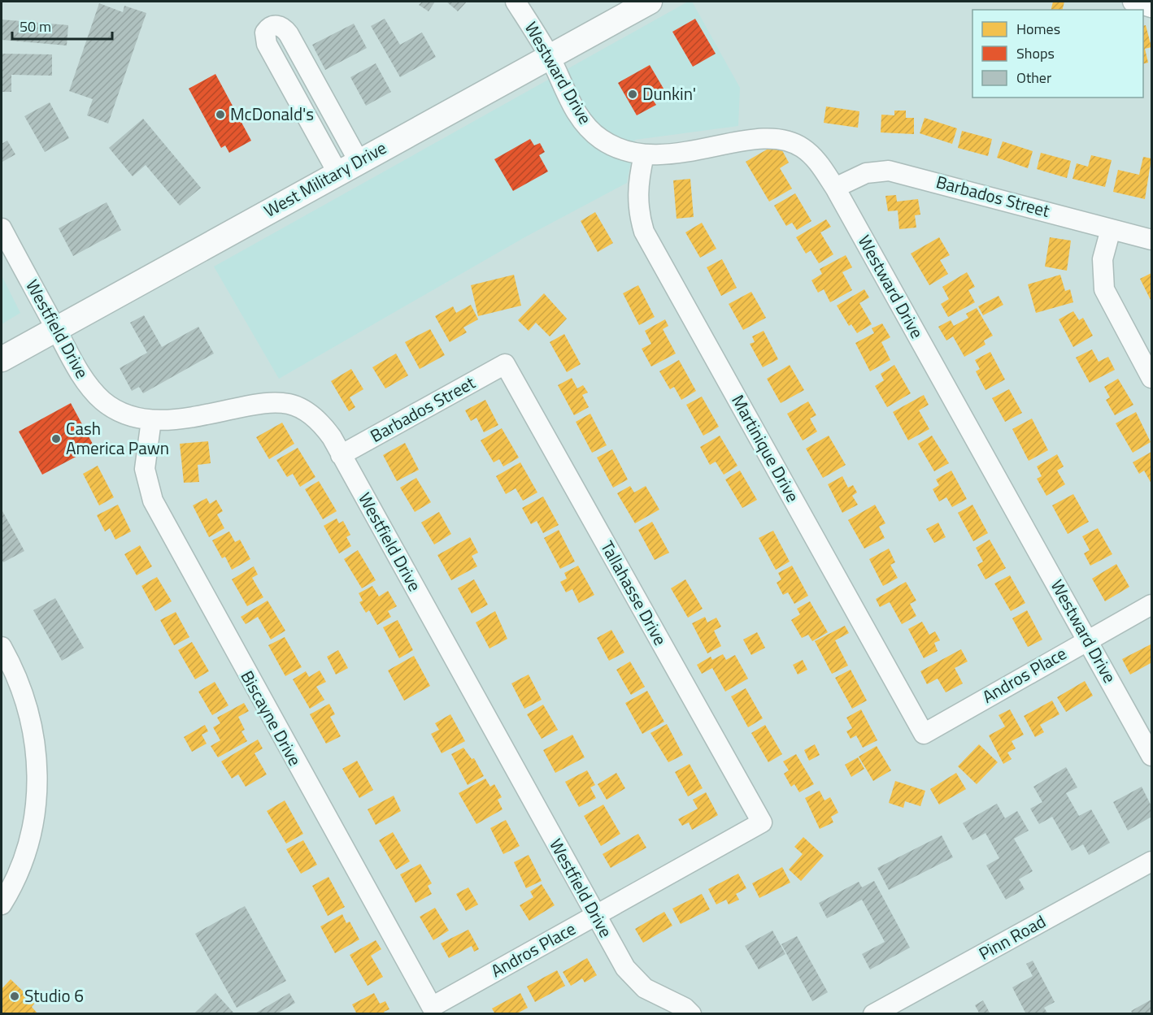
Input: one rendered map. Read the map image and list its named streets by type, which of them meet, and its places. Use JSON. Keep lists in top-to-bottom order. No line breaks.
{"streets":{"main road":["West Military Drive"],"street":["Westward Drive","Barbados Street","Westfield Drive","Martinique Drive","Tallahasse Drive","Andros Place","Biscayne Drive","Pinn Road"]},"crossings":[["Westward Drive","West Military Drive"],["Westward Drive","Barbados Street"],["Westward Drive","Martinique Drive"],["Westward Drive","Andros Place"],["West Military Drive","Westfield Drive"],["Barbados Street","Westfield Drive"],["Barbados Street","Tallahasse Drive"],["Westfield Drive","Andros Place"],["Westfield Drive","Biscayne Drive"],["Martinique Drive","Andros Place"],["Tallahasse Drive","Andros Place"],["Andros Place","Biscayne Drive"]],"places":["Dunkin'","McDonald's","Cash America Pawn","Studio 6"],"legend":["Homes","Shops","Other"],"scale_bar":"50 m"}
